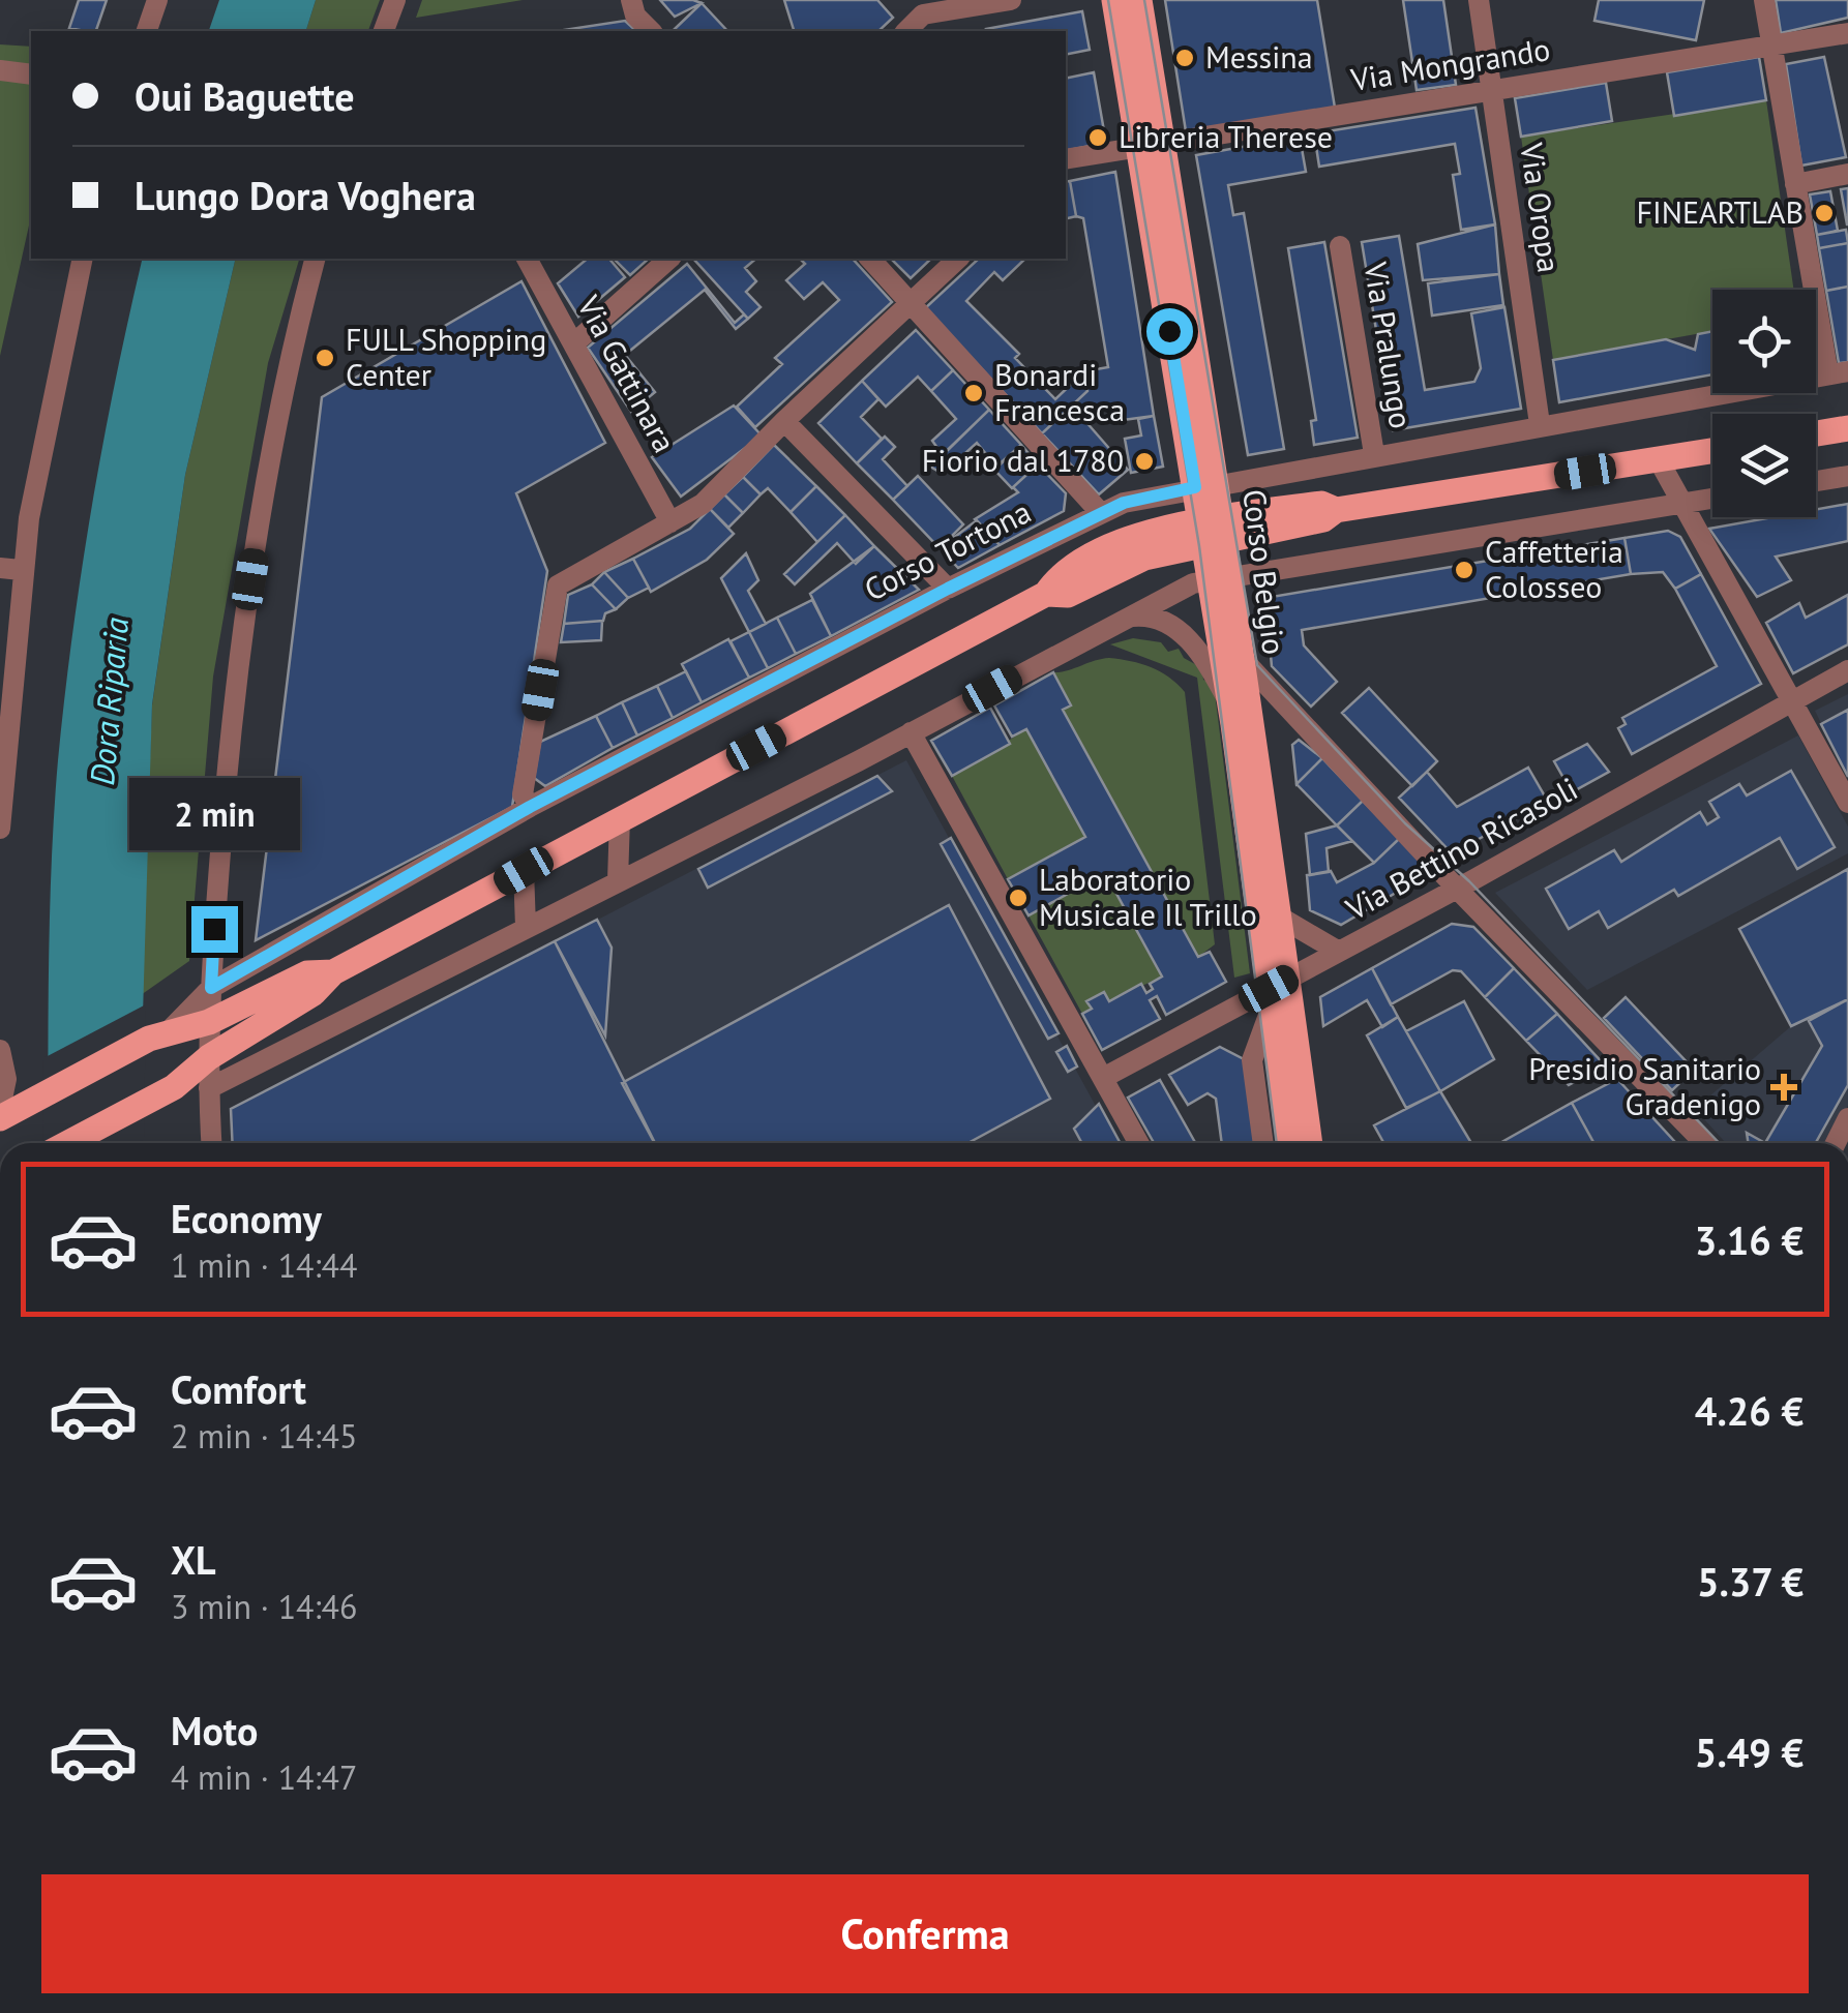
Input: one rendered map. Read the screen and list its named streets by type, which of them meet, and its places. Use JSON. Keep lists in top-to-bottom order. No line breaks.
{"streets":{"main road":["Corso Belgio"],"street":["Via Mongrando","Via Oropa","Via Pralungo","Via Gattinara","Corso Tortona","Via Bettino Ricasoli"]},"crossings":[["Via Mongrando","Via Oropa"],["Via Mongrando","Corso Belgio"],["Via Oropa","Corso Tortona"],["Via Pralungo","Corso Tortona"],["Corso Tortona","Corso Belgio"],["Corso Belgio","Via Bettino Ricasoli"]],"water":["Dora Riparia"],"places":{"other":["Messina","Libreria Therese","FINEARTLAB","FULL Shopping Center","Bonardi Francesca","Fiorio dal 1780","Caffetteria Colosseo","Laboratorio Musicale Il Trillo"],"health":["Presidio Sanitario Gradenigo"]},"page":{"banner":["Oui Baguette","Lungo Dora Voghera"],"bubble":"2 min","list":[{"name":"Economy","note":"1 min · 14:44","value":"3.16 €"},{"name":"Comfort","note":"2 min · 14:45","value":"4.26 €"},{"name":"XL","note":"3 min · 14:46","value":"5.37 €"},{"name":"Moto","note":"4 min · 14:47","value":"5.49 €"}],"buttons":"Conferma"}}
